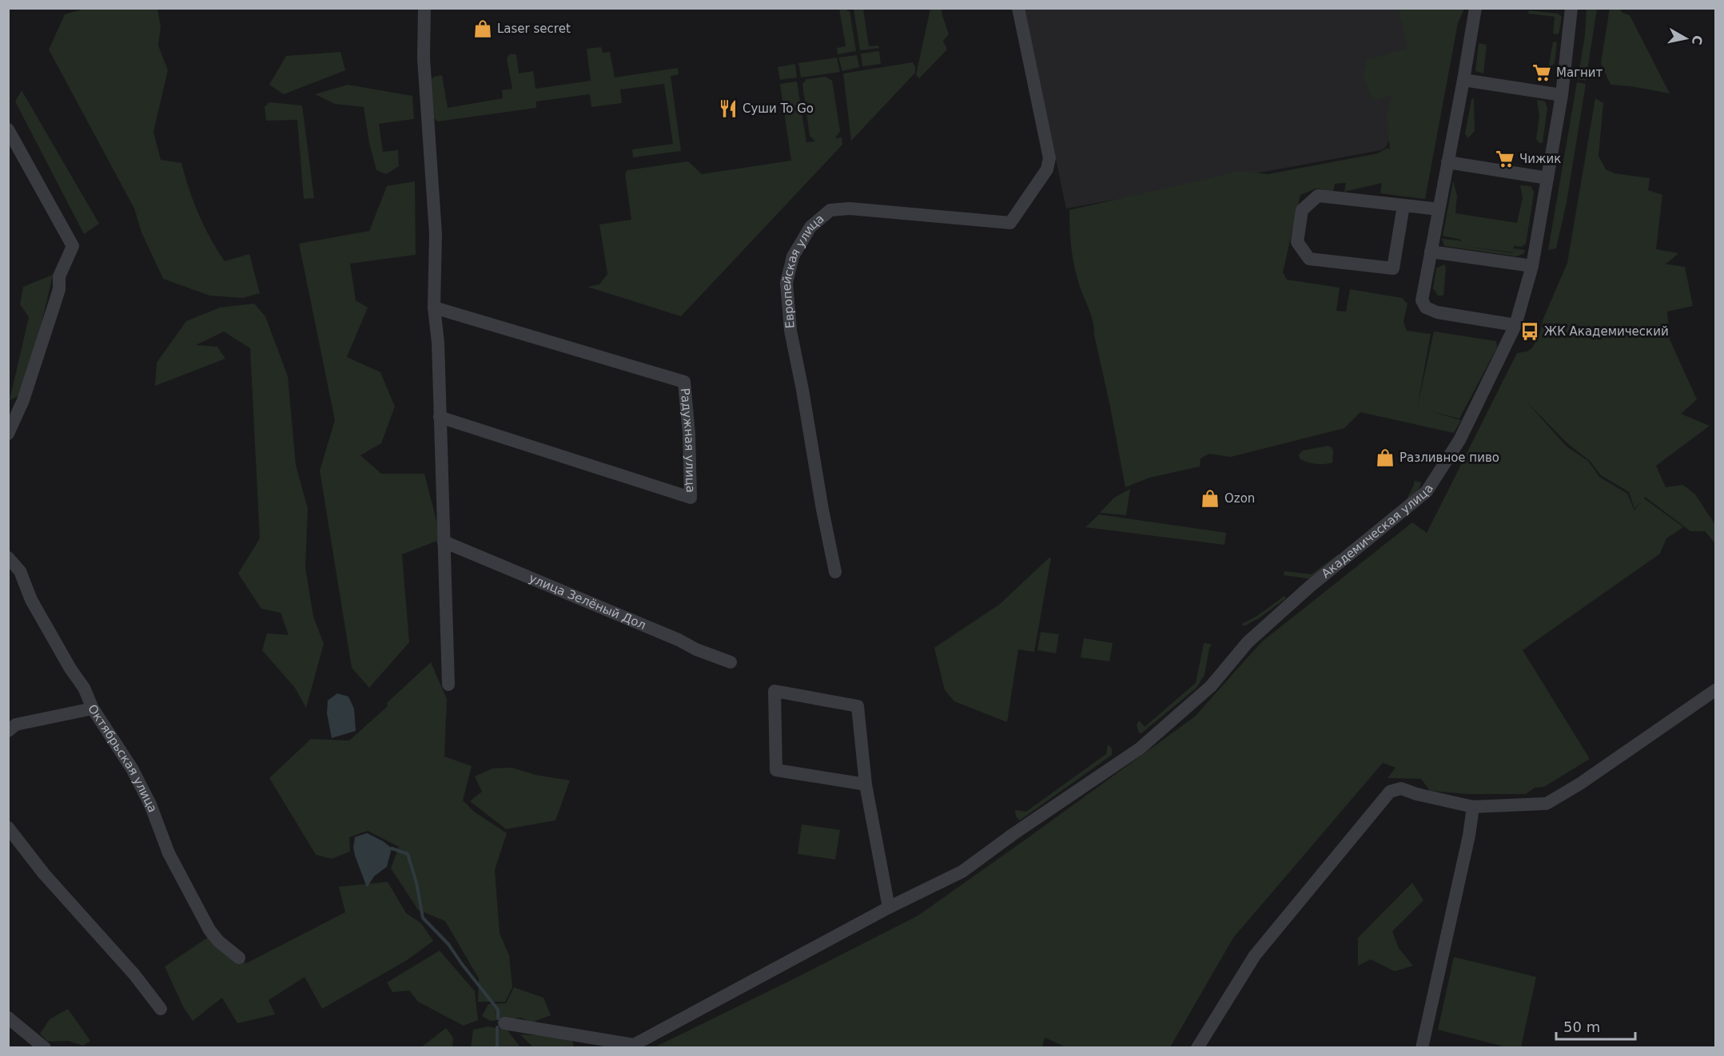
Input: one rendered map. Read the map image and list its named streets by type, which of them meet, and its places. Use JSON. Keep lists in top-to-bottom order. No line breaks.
{"streets":{"street":["Европейская улица","Радужная улица","Академическая улица","улица Зелёный Дол","Октябрьская улица"]},"places":{"shop":["Laser secret","Разливное пиво","Ozon"],"supermarket":["Магнит","Чижик"],"restaurant":["Суши To Go"],"bus stop":["ЖК Академический"]},"scale_bar":"50 m","north":"right"}
